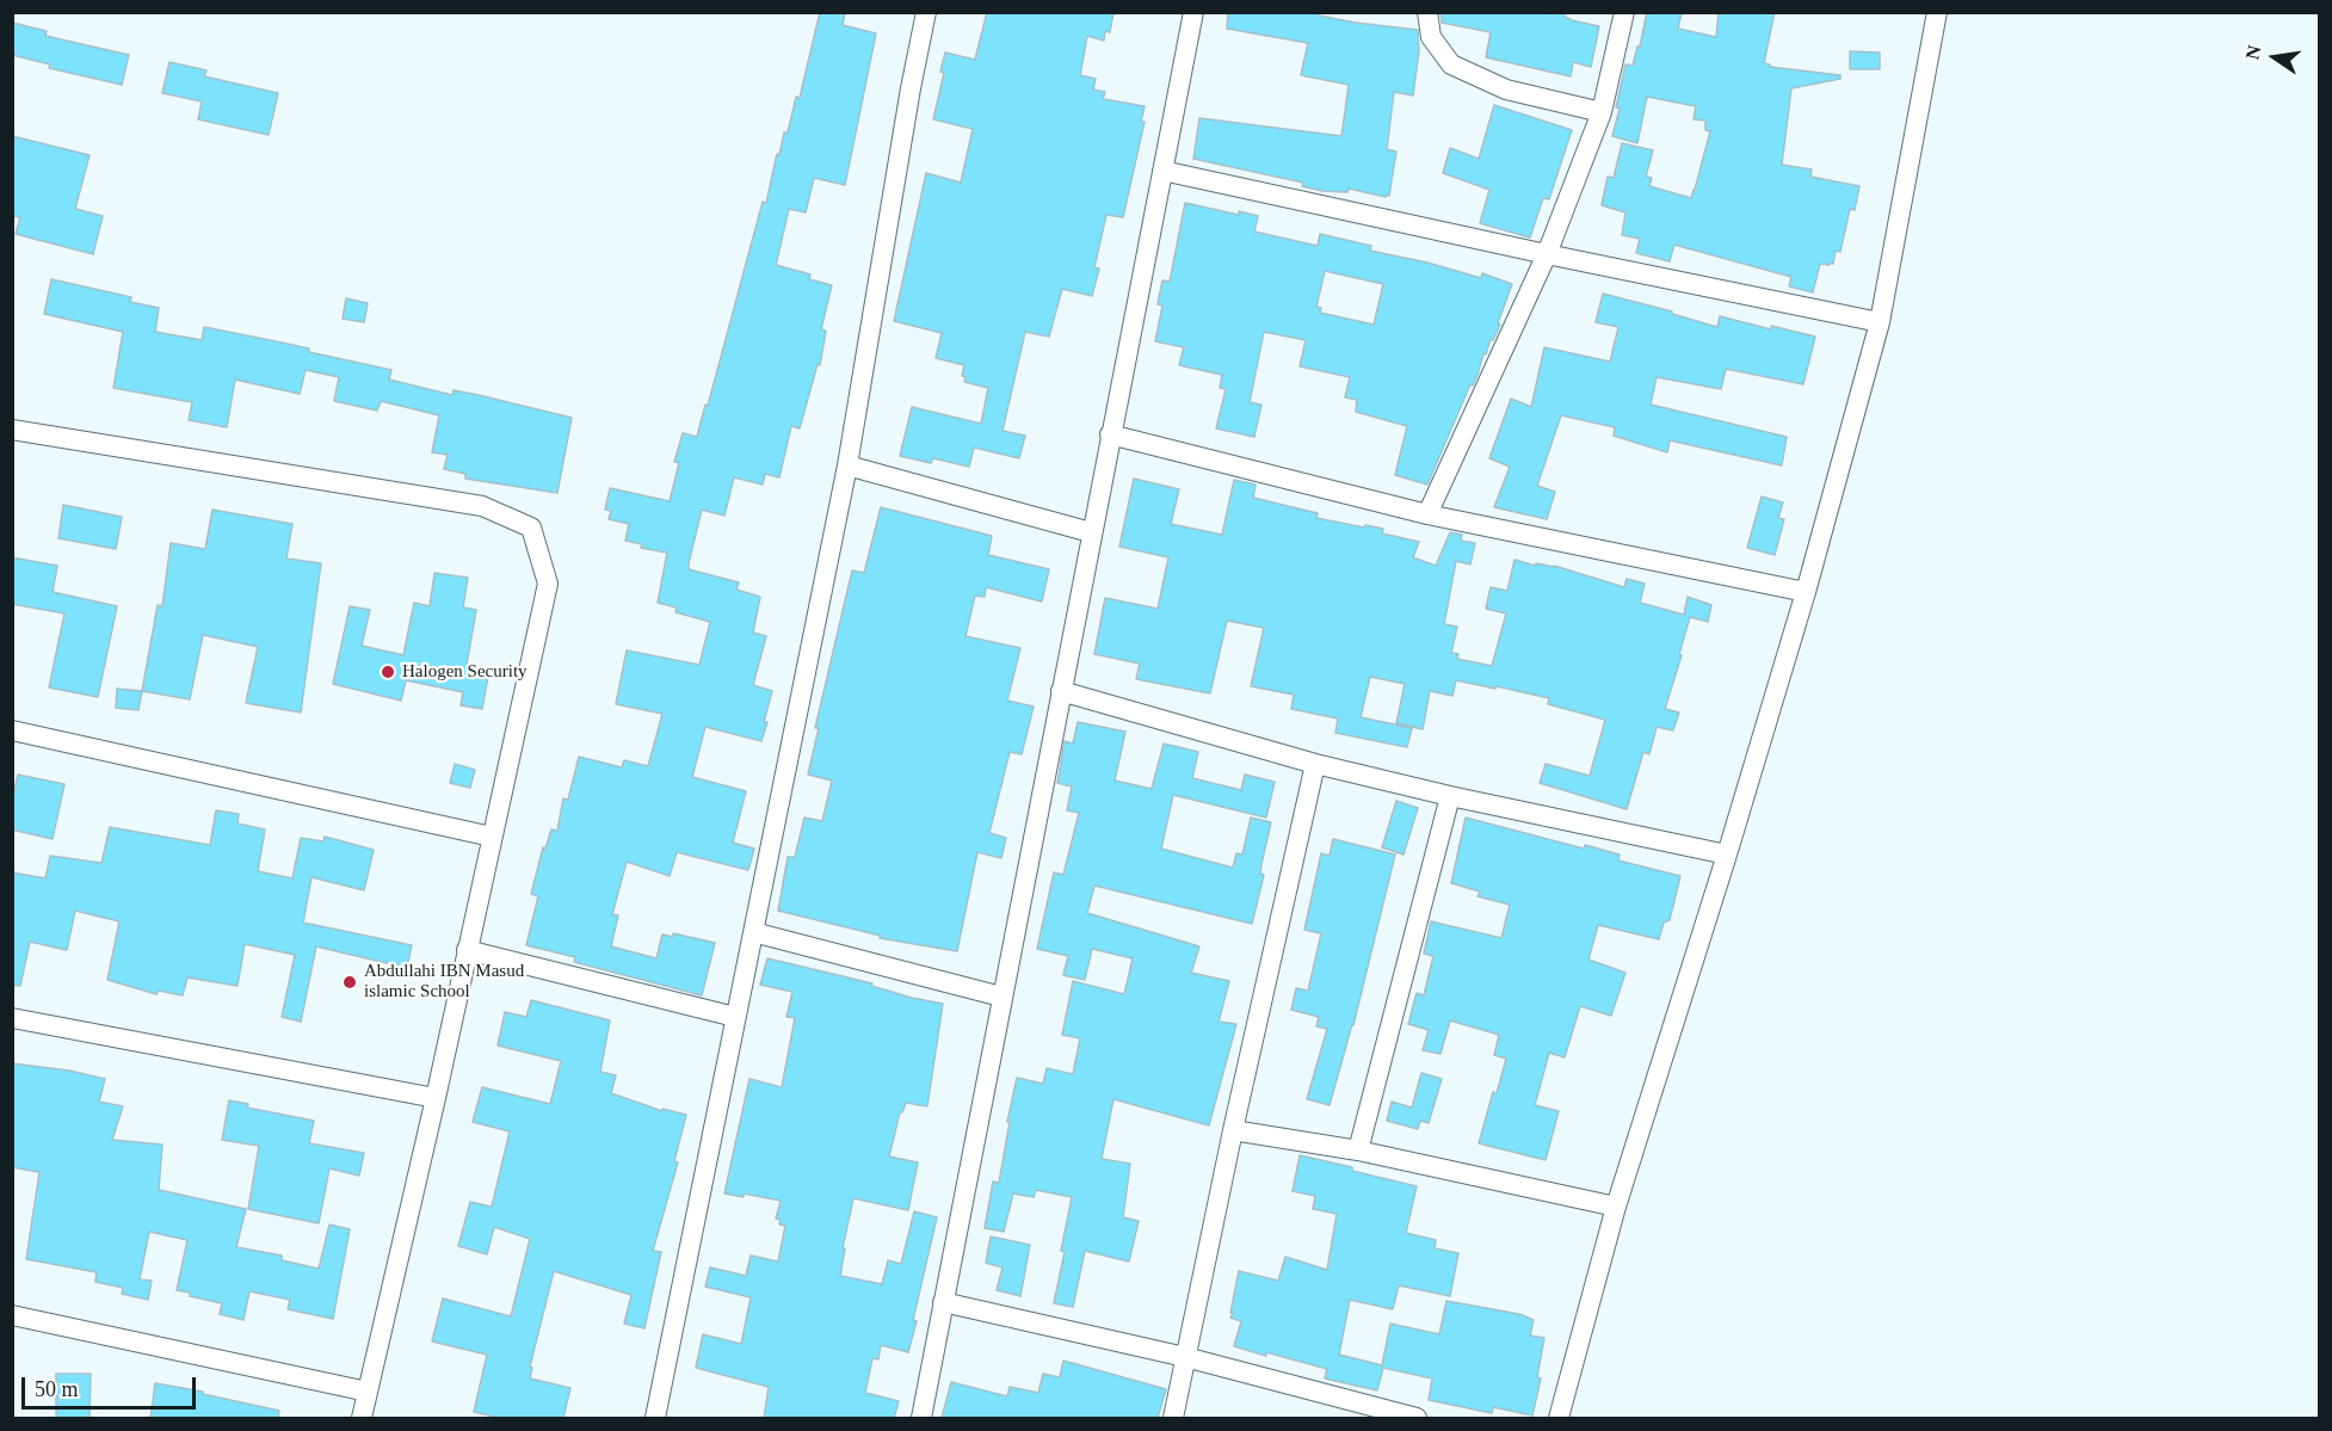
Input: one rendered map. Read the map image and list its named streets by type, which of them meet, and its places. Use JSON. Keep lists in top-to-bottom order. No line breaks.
{"places":["Halogen Security","Abdullahi IBN Masud islamic School"],"scale_bar":"50 m","north":"left"}
